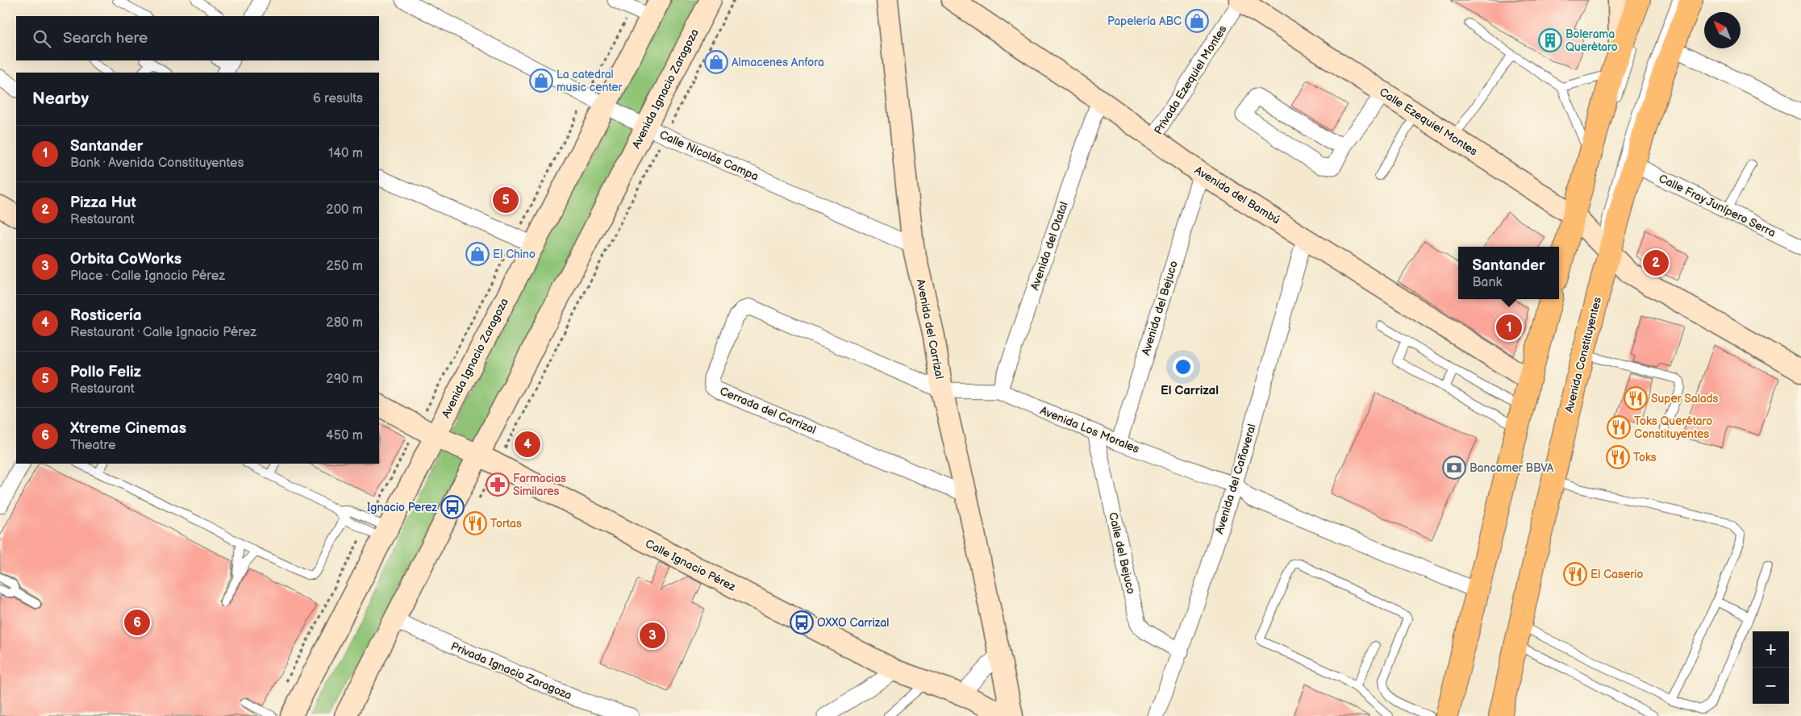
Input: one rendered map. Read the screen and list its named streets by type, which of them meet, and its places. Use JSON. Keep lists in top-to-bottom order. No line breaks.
{"streets":{"main road":["Avenida Ignacio Zaragoza","Calle Ezequiel Montes","Avenida del Bambú","Avenida del Carrizal","Avenida Constituyentes","Calle Ignacio Pérez"],"street":["Privada Ezequiel Montes","Calle Nicolás Campa","Calle Fray Junípero Serra","Avenida del Otatal","Avenida del Bejuco","Cerrada del Carrizal","Avenida Los Morales","Avenida del Cañaveral","Calle del Bejuco","Privada Ignacio Zaragoza"]},"crossings":[["Privada Ezequiel Montes","Calle Ezequiel Montes"],["Privada Ezequiel Montes","Avenida del Bambú"],["Avenida Ignacio Zaragoza","Calle Nicolás Campa"],["Avenida Ignacio Zaragoza","Calle Ignacio Pérez"],["Avenida Ignacio Zaragoza","Privada Ignacio Zaragoza"],["Calle Ezequiel Montes","Avenida Constituyentes"],["Calle Nicolás Campa","Avenida del Carrizal"],["Avenida del Bambú","Avenida del Otatal"],["Avenida del Bambú","Avenida del Bejuco"],["Avenida del Bambú","Avenida del Cañaveral"],["Calle Fray Junípero Serra","Avenida Constituyentes"],["Avenida del Otatal","Avenida Los Morales"],["Avenida del Bejuco","Avenida Los Morales"],["Avenida del Carrizal","Cerrada del Carrizal"],["Avenida del Carrizal","Avenida Los Morales"],["Cerrada del Carrizal","Avenida Los Morales"],["Avenida Los Morales","Avenida del Cañaveral"],["Avenida Los Morales","Calle del Bejuco"],["Avenida del Cañaveral","Calle del Bejuco"]],"districts":["El Carrizal"],"places":{"shop":["Papelería ABC","Almacenes Anfora","La catedral music center","El Chino"],"building":["Bolerama Querétaro"],"restaurant":["Super Salads","Toks Querétaro Constituyentes","Toks","Tortas","El Caserio"],"bank":["Bancomer BBVA"],"pharmacy":["Farmacias Similares"],"bus stop":["Ignacio Perez","OXXO Carrizal"]},"north":"top left","page":{"search":"Search here","heading":["Nearby","6 results"],"list":[{"mark":"1","name":"Santander","note":"Bank · Avenida Constituyentes","value":"140 m"},{"mark":"2","name":"Pizza Hut","note":"Restaurant","value":"200 m"},{"mark":"3","name":"Orbita CoWorks","note":"Place · Calle Ignacio Pérez","value":"250 m"},{"mark":"4","name":"Rosticería","note":"Restaurant · Calle Ignacio Pérez","value":"280 m"},{"mark":"5","name":"Pollo Feliz","note":"Restaurant","value":"290 m"},{"mark":"6","name":"Xtreme Cinemas","note":"Theatre","value":"450 m"}],"pins":["5","2","1","4","6","3"],"popup":["Santander","Bank"],"map_buttons":["+","−"]}}
